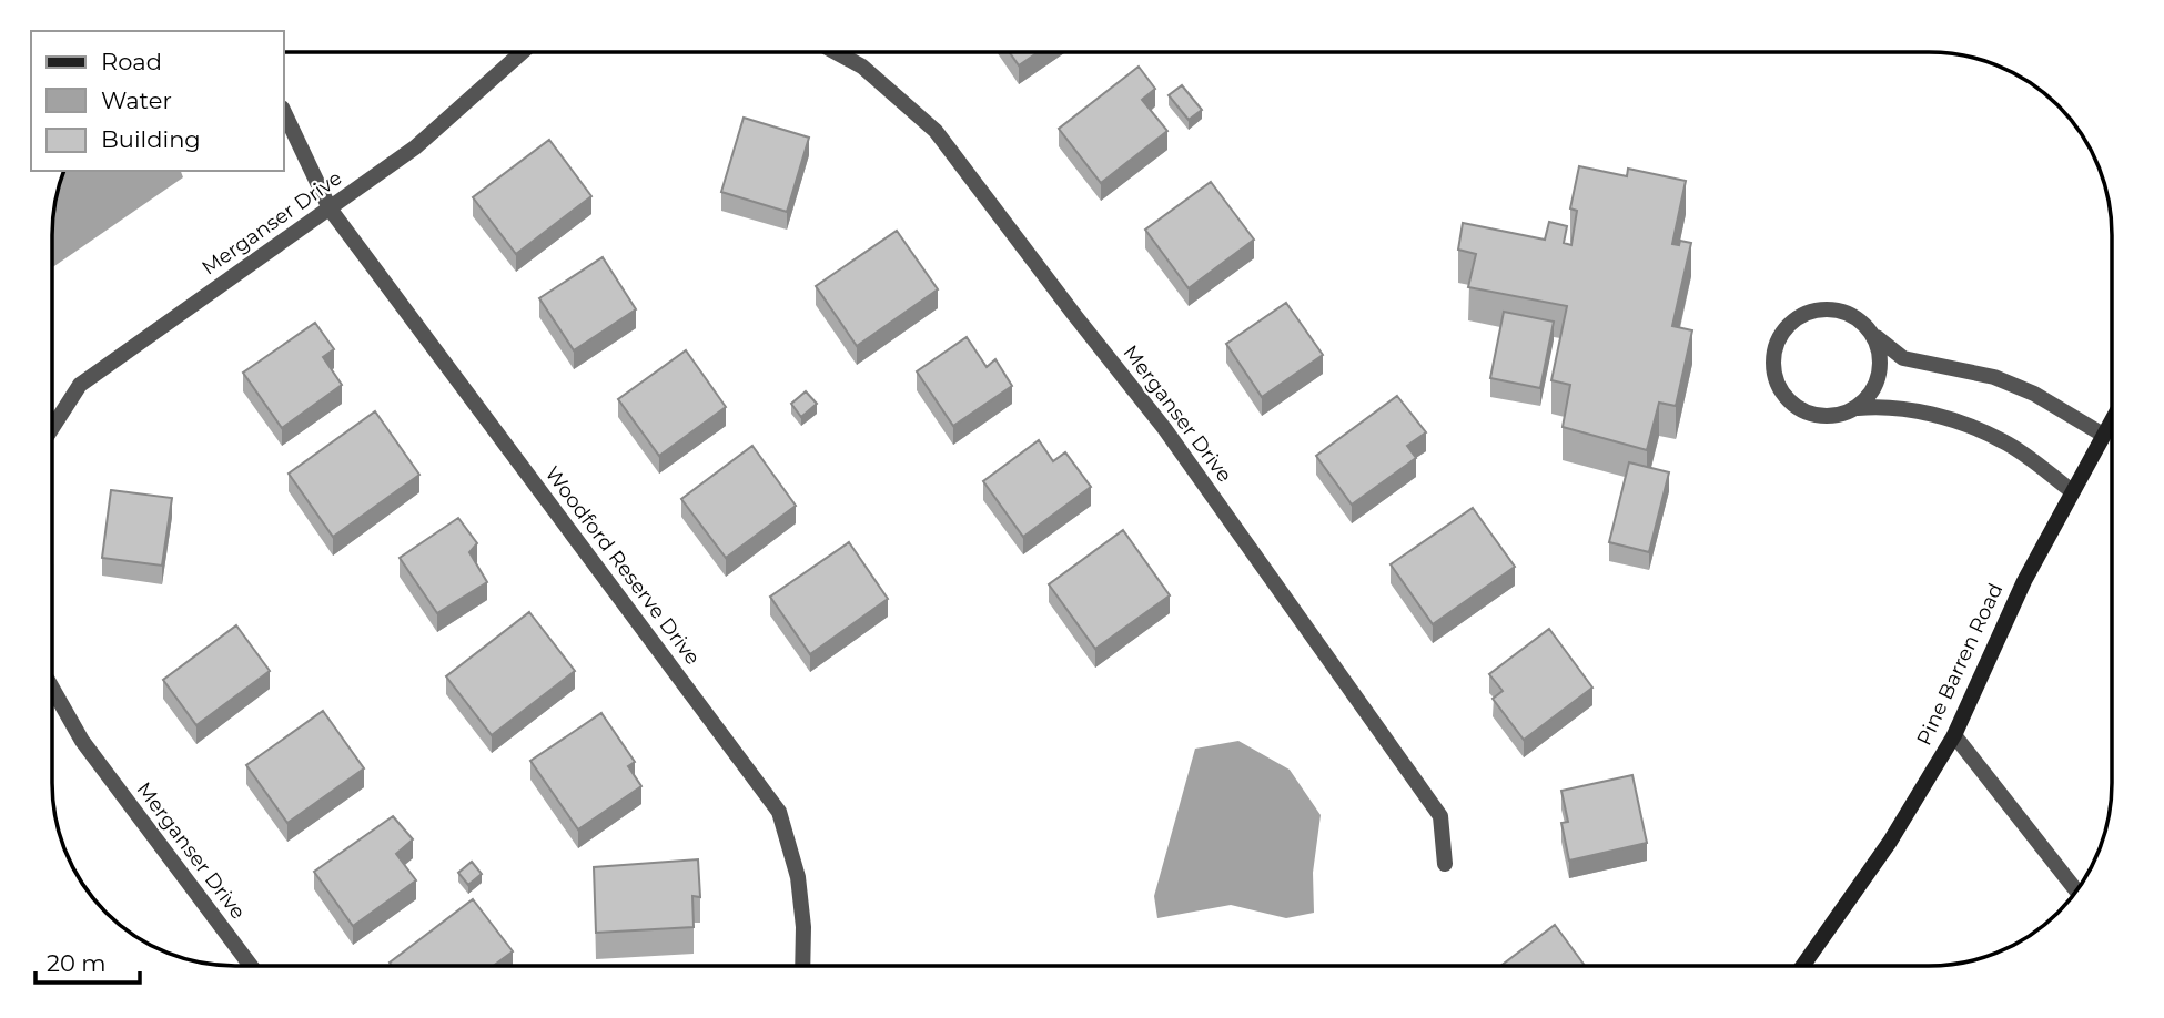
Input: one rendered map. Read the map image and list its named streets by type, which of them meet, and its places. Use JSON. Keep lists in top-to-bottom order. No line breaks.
{"streets":{"main road":["Pine Barren Road"],"street":["Merganser Drive","Woodford Reserve Drive"]},"crossings":[["Merganser Drive","Woodford Reserve Drive"]],"legend":["Road","Water","Building"],"scale_bar":"20 m"}
